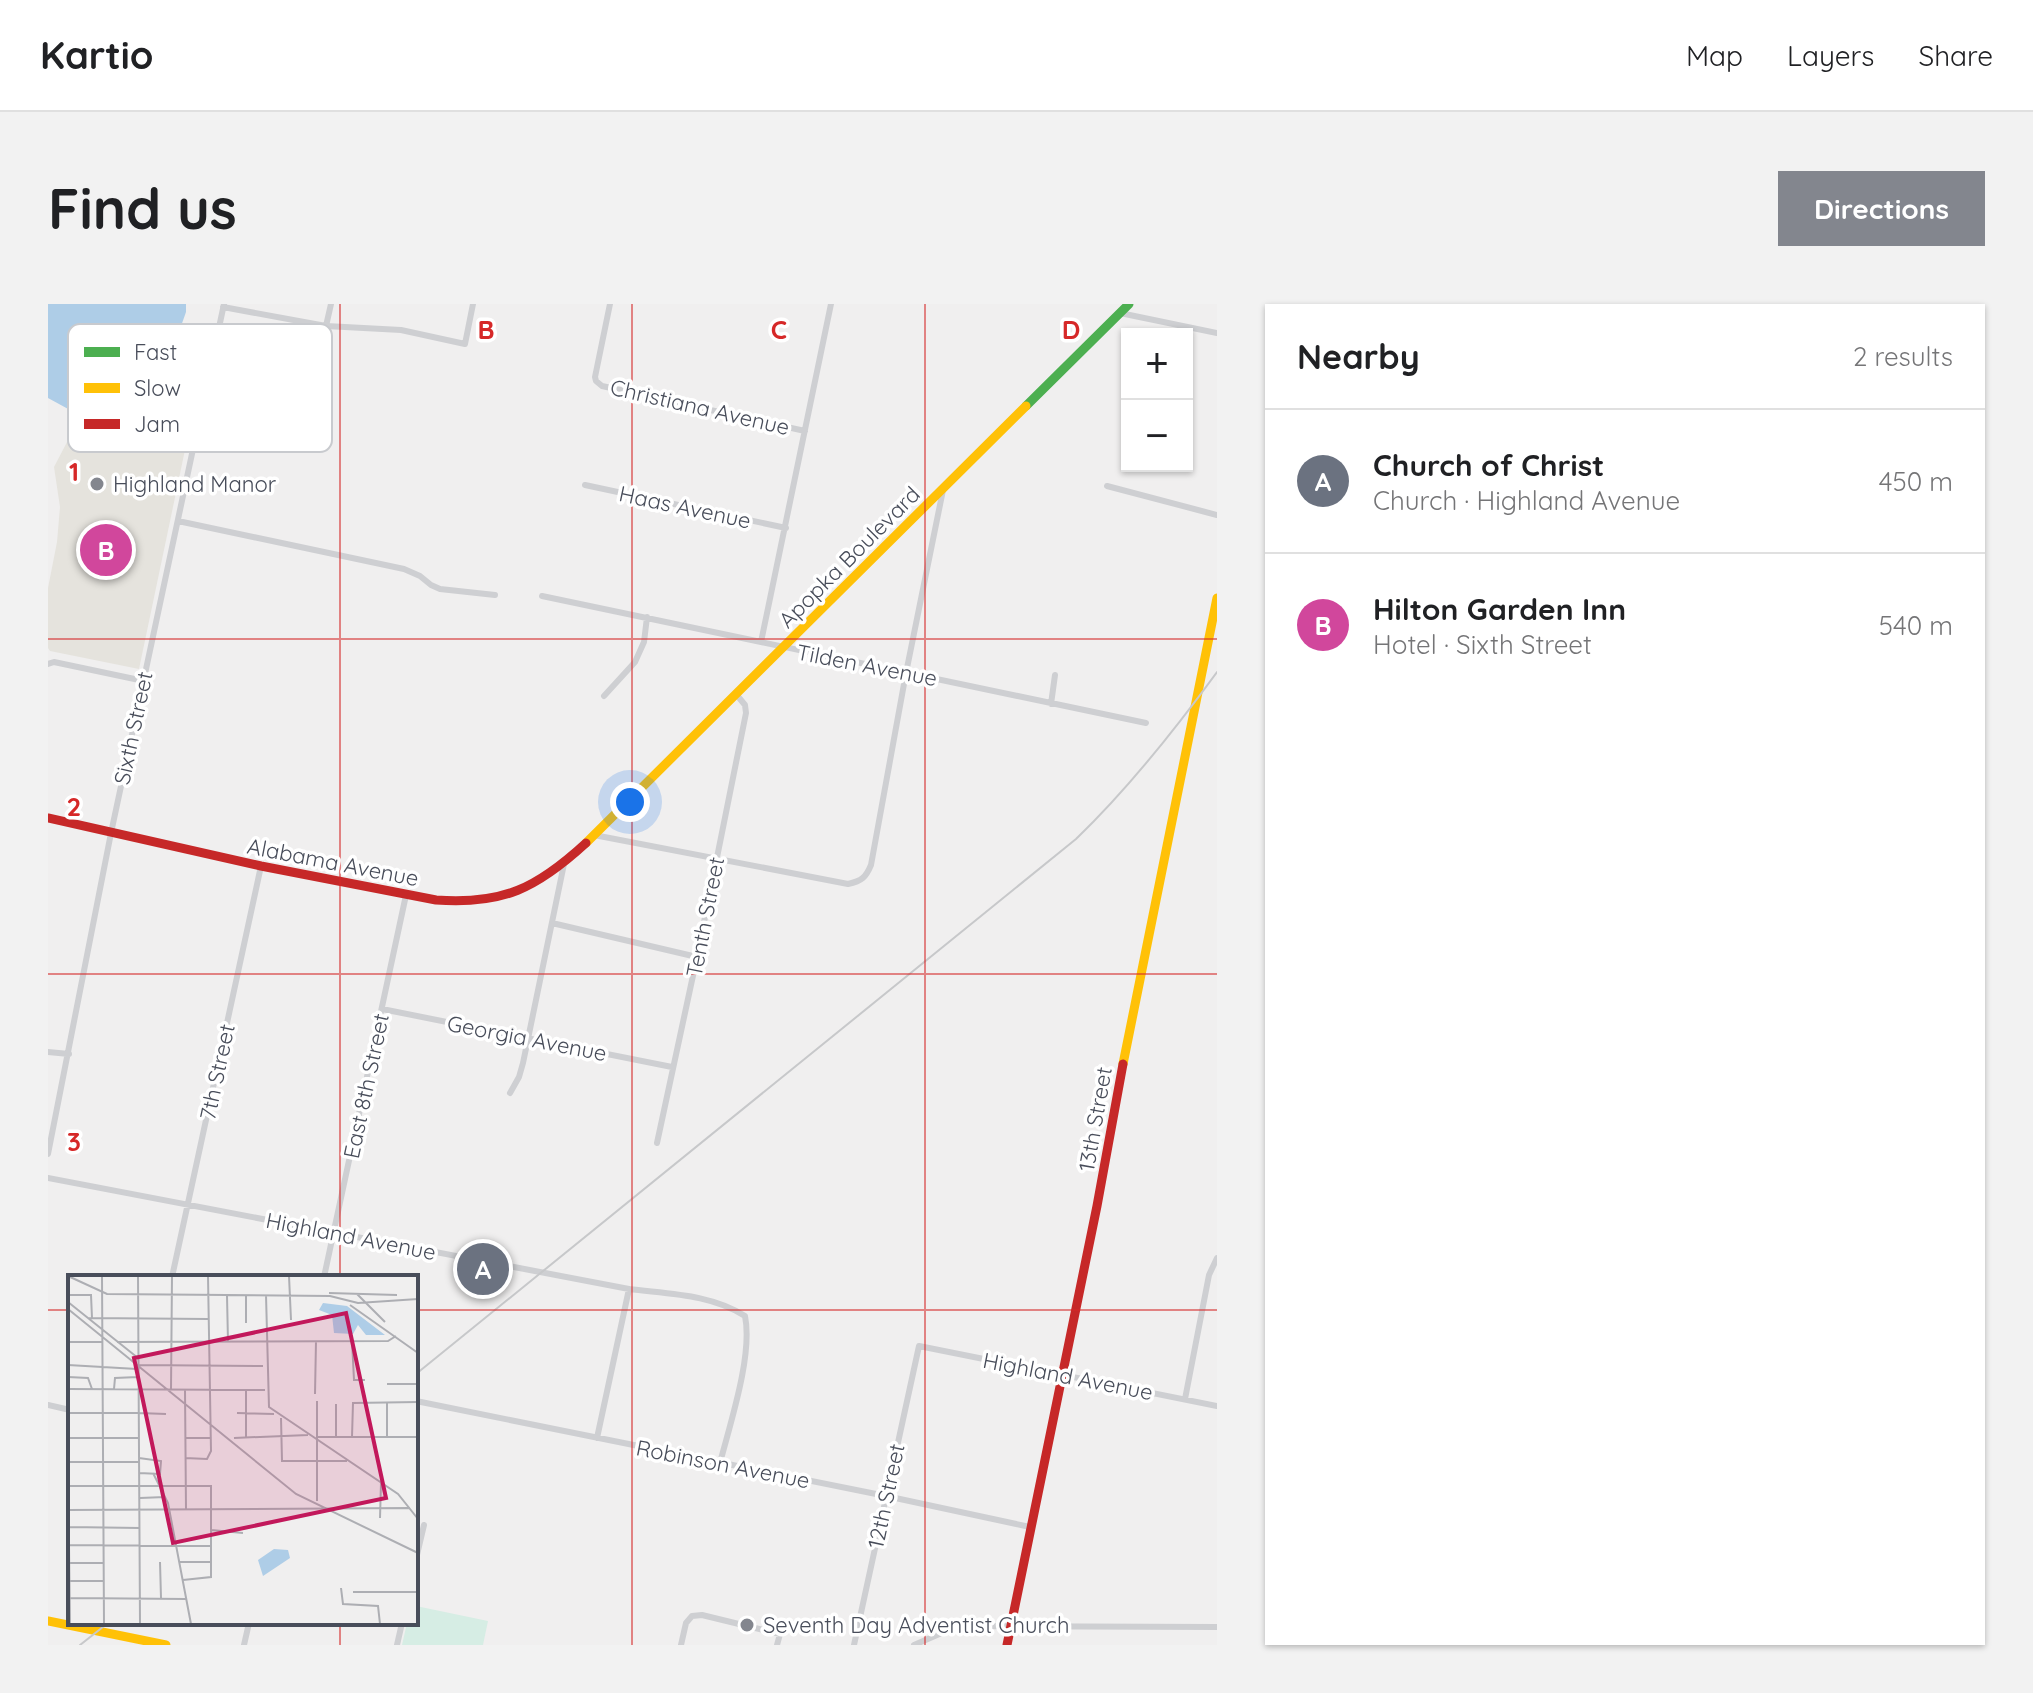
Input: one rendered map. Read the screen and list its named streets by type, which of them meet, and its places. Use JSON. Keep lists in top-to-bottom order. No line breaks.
{"streets":{"street":["Christiana Avenue","Haas Avenue","Apopka Boulevard","Tilden Avenue","Sixth Street","Alabama Avenue","Tenth Street","Georgia Avenue","7th Street","East 8th Street","13th Street","Highland Avenue","Robinson Avenue","12th Street"]},"crossings":[["Apopka Boulevard","Tilden Avenue"],["Apopka Boulevard","Alabama Avenue"],["Apopka Boulevard","Tenth Street"],["Sixth Street","Alabama Avenue"],["Alabama Avenue","7th Street"],["Alabama Avenue","East 8th Street"],["Tenth Street","Georgia Avenue"],["Georgia Avenue","East 8th Street"],["7th Street","Highland Avenue"],["East 8th Street","Highland Avenue"],["13th Street","Highland Avenue"],["13th Street","Robinson Avenue"],["Highland Avenue","Robinson Avenue"],["Highland Avenue","12th Street"],["Robinson Avenue","12th Street"]],"places":["Highland Manor","Seventh Day Adventist Church"],"legend":["Fast","Slow","Jam"],"page":{"header":"Kartio","nav":["Map","Layers","Share"],"buttons":"Directions","title":"Find us","heading":["Nearby","2 results"],"map_buttons":["+","−"],"list":[{"mark":"A","name":"Church of Christ","note":"Church · Highland Avenue","value":"450 m"},{"mark":"B","name":"Hilton Garden Inn","note":"Hotel · Sixth Street","value":"540 m"}],"pins":["B","A"]},"grid":{"columns":["B","C","D"],"rows":["1","2","3"]}}
